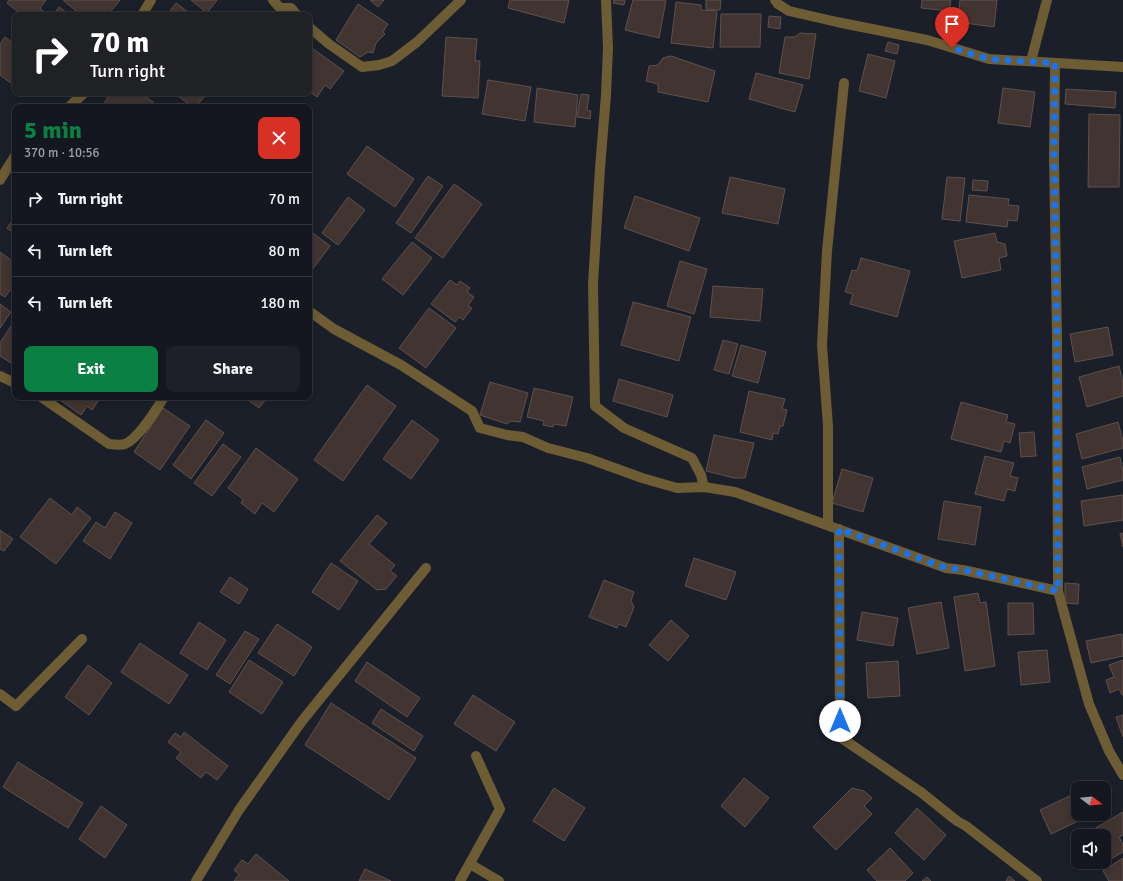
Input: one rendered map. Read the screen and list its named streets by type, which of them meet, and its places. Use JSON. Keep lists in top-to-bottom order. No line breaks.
{"north":"right","page":{"turn":["70 m","Turn right"],"heading":["5 min","370 m · 10:56"],"list":[{"name":"Turn right","value":"70 m"},{"name":"Turn left","value":"80 m"},{"name":"Turn left","value":"180 m"}],"buttons":["Exit","Share"]}}
